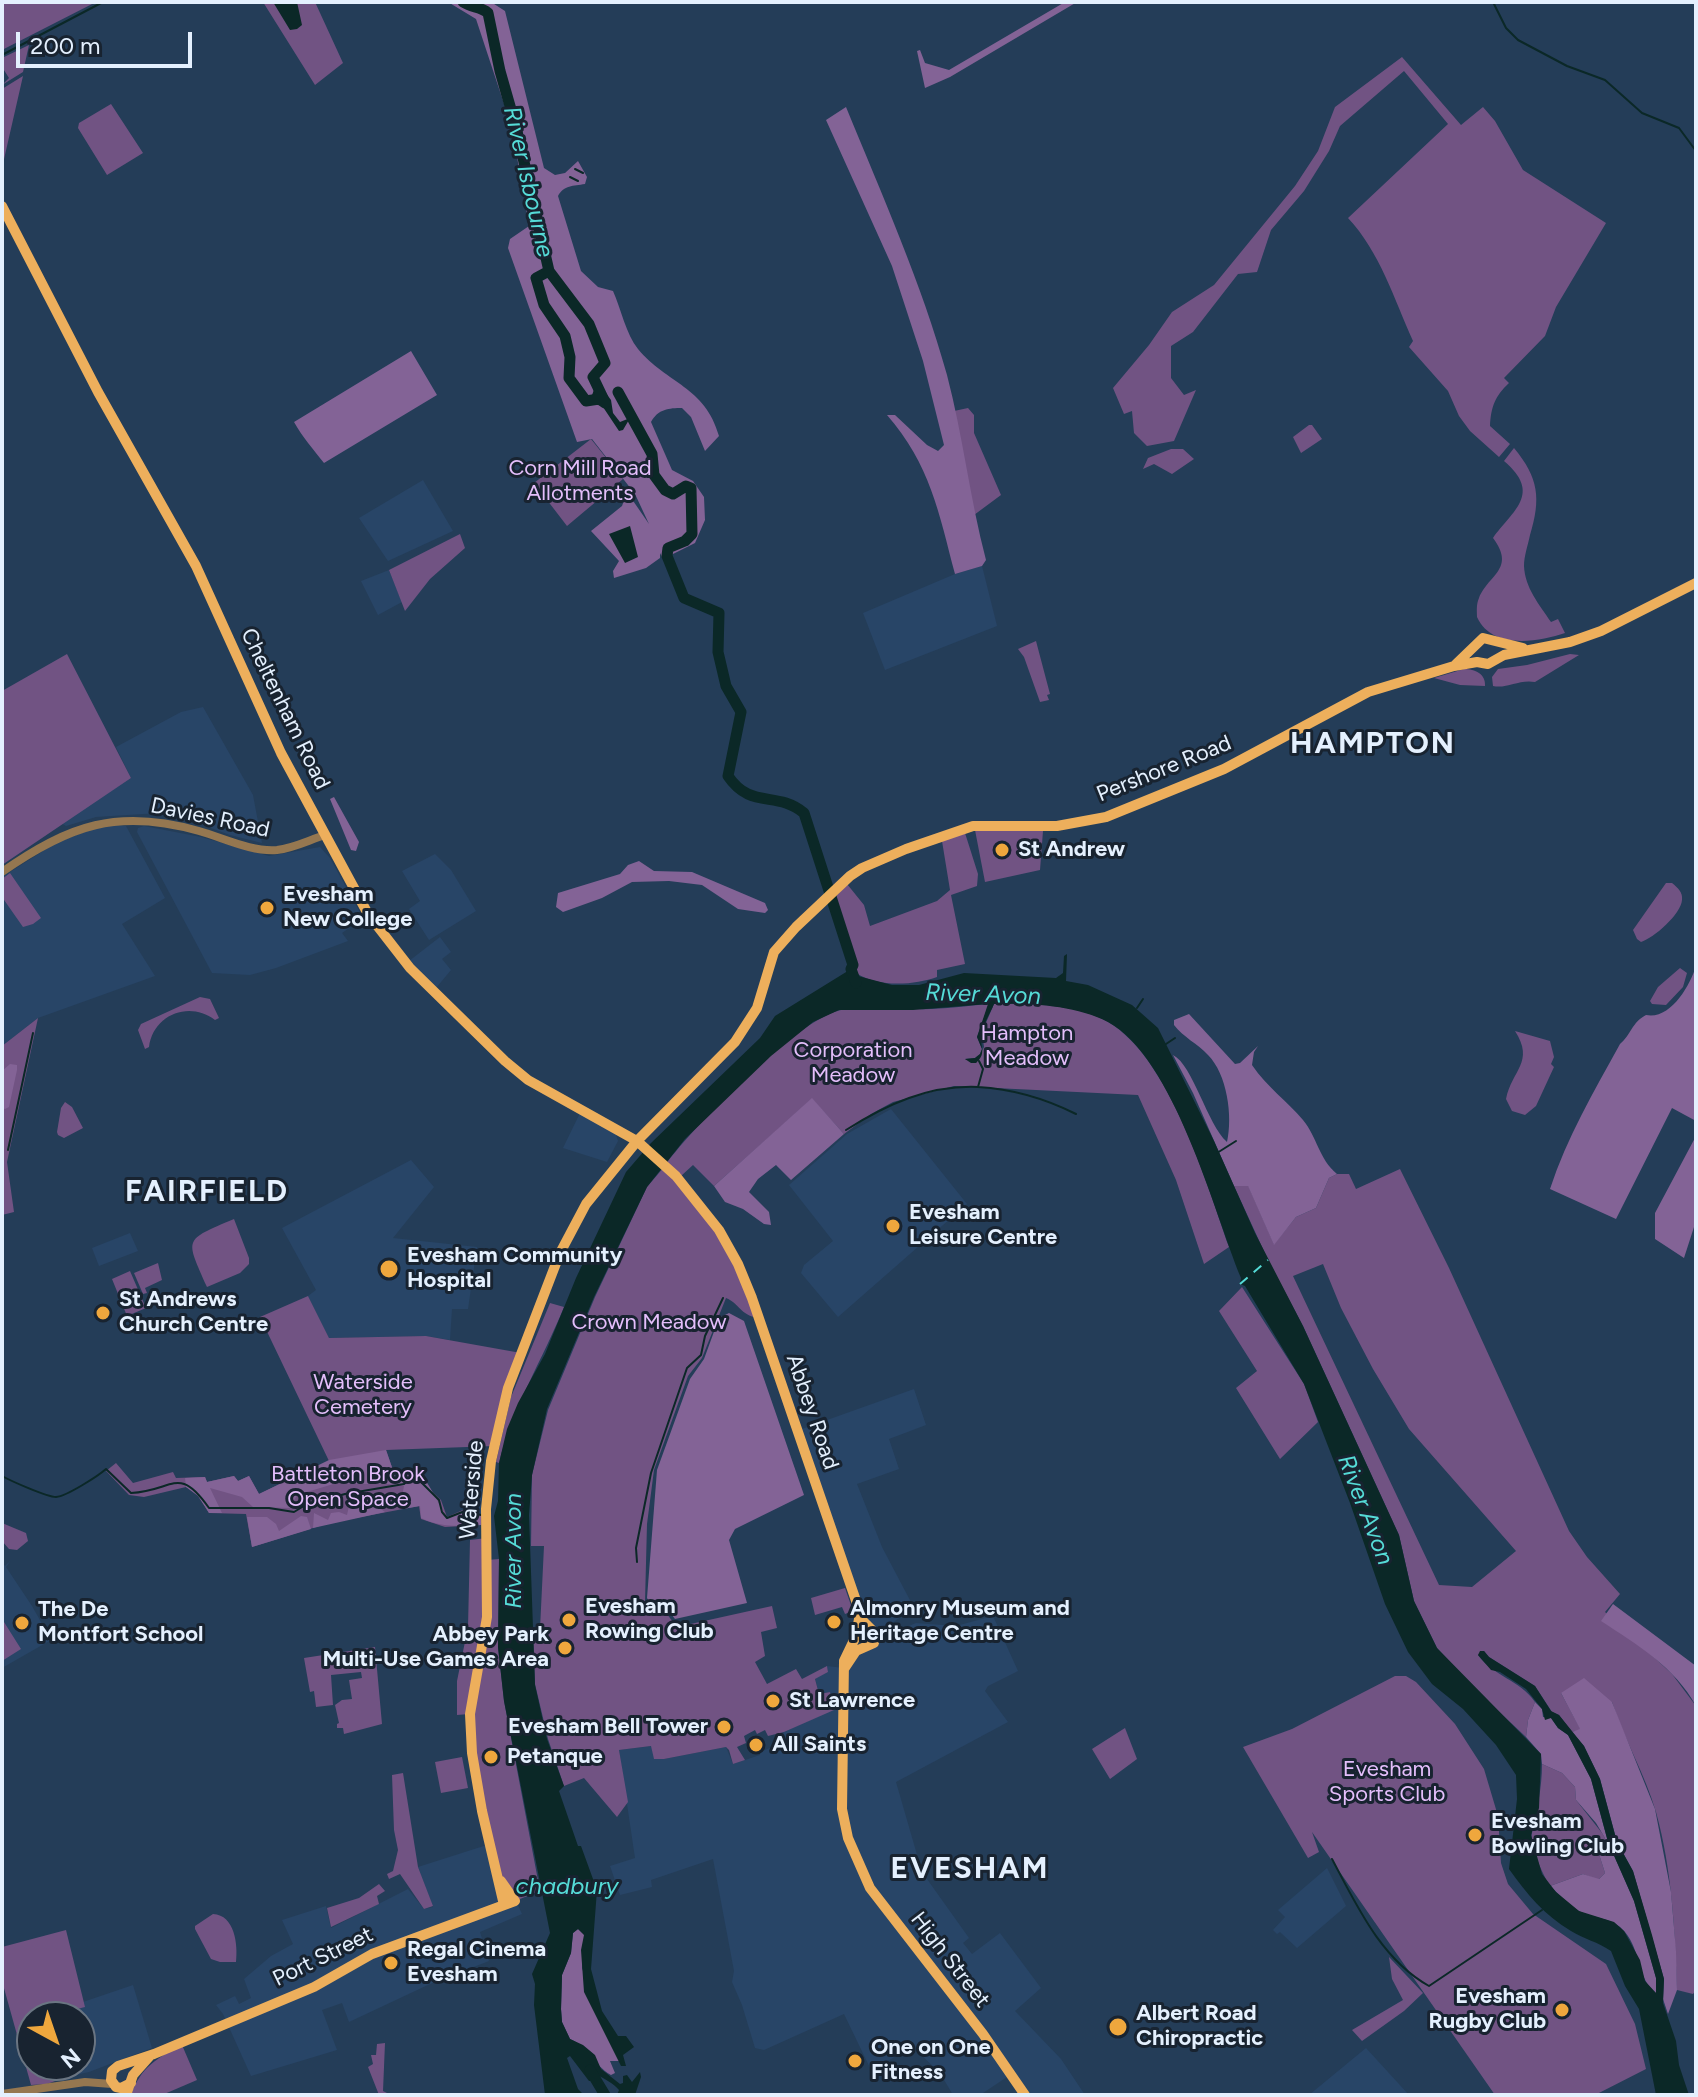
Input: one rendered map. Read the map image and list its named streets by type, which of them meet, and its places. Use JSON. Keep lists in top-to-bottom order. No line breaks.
{"streets":{"main road":["Cheltenham Road","Pershore Road","Abbey Road","Waterside","Port Street","High Street"],"street":["Davies Road"]},"crossings":[["Cheltenham Road","Pershore Road"],["Cheltenham Road","Davies Road"],["Cheltenham Road","Abbey Road"],["Cheltenham Road","Waterside"],["Pershore Road","Waterside"],["Abbey Road","High Street"],["Waterside","Port Street"]],"districts":["HAMPTON","FAIRFIELD","EVESHAM"],"water":["River Isbourne","River Avon","chadbury"],"parks":["Corn Mill Road Allotments","Hampton Meadow","Corporation Meadow","Crown Meadow","Waterside Cemetery","Battleton Brook Open Space","Evesham Sports Club"],"places":["St Andrew","Evesham New College","Evesham Leisure Centre","Evesham Community Hospital","St Andrews Church Centre","Evesham Rowing Club","Almonry Museum and Heritage Centre","The De Montfort School","Abbey Park Multi-Use Games Area","St Lawrence","Evesham Bell Tower","All Saints","Petanque","Evesham Bowling Club","Regal Cinema Evesham","Evesham Rugby Club","Albert Road Chiropractic","One on One Fitness"],"scale_bar":"200 m","north":"bottom right"}
